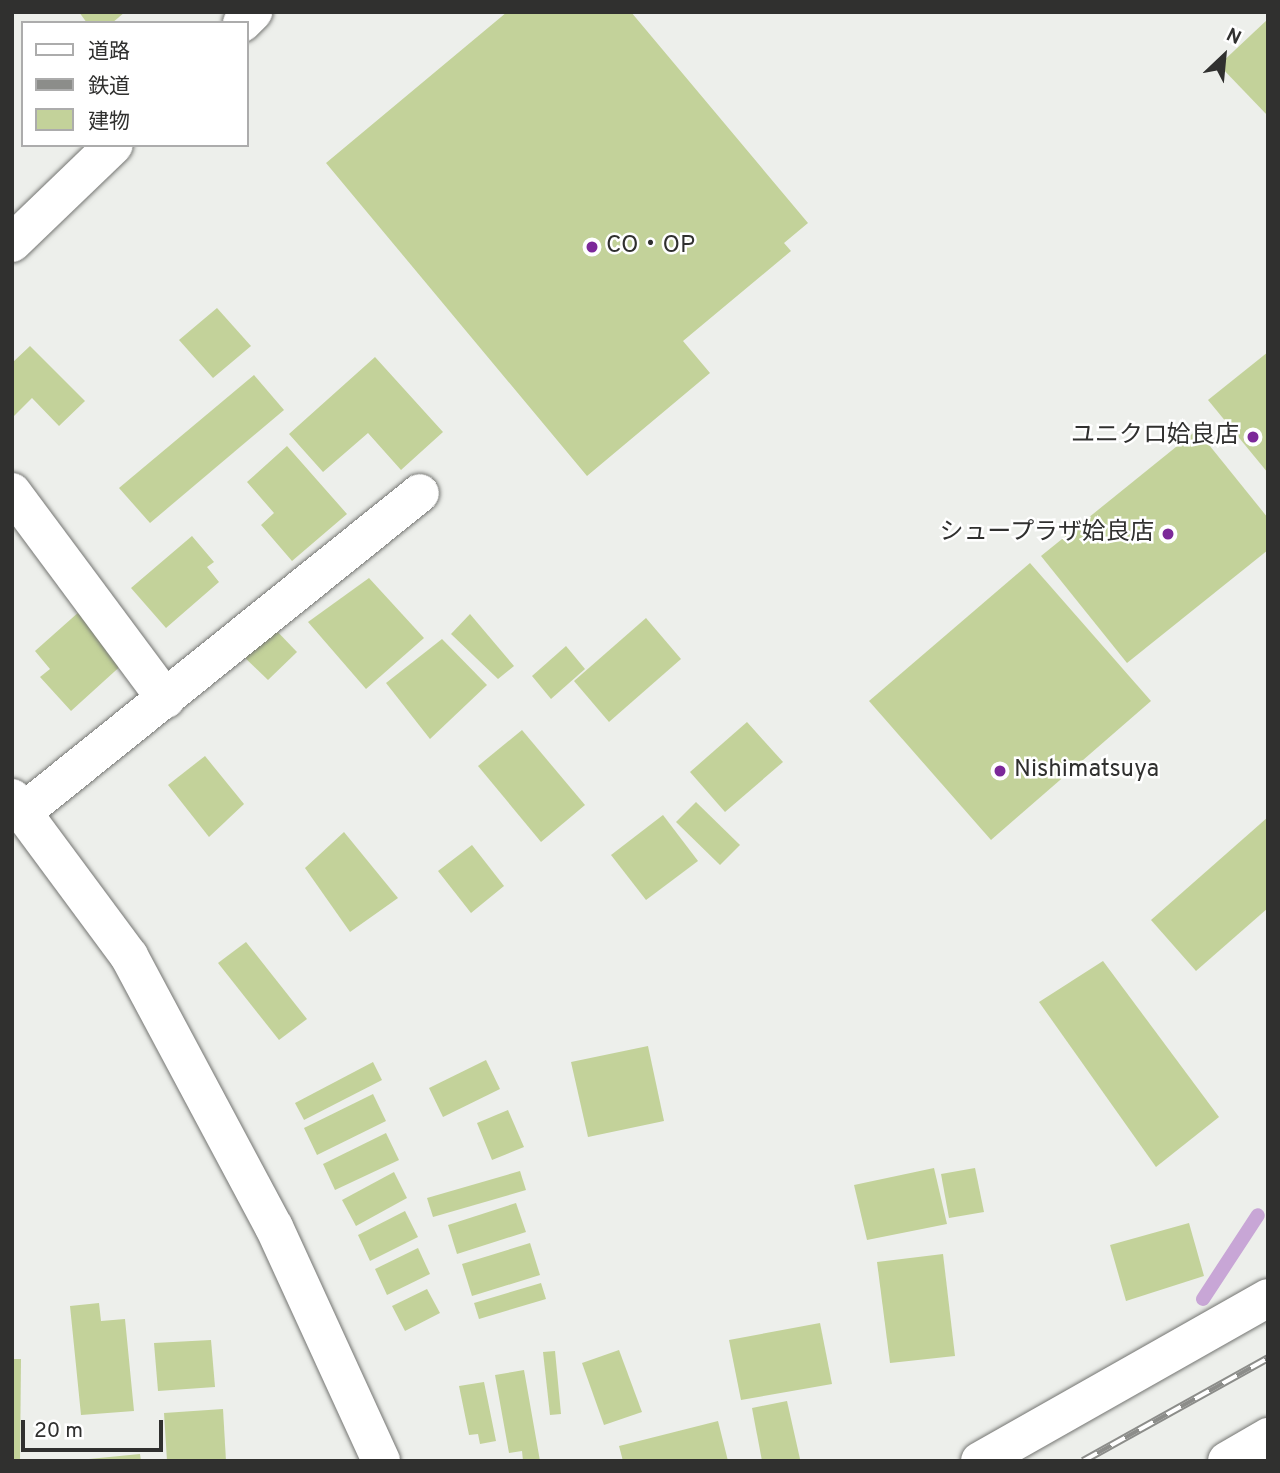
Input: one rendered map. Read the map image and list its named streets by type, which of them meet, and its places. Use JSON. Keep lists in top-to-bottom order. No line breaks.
{"places":["CO・OP","ユニクロ姶良店","シュープラザ姶良店","Nishimatsuya"],"legend":["道路","鉄道","建物"],"scale_bar":"20 m","north":"top right"}
